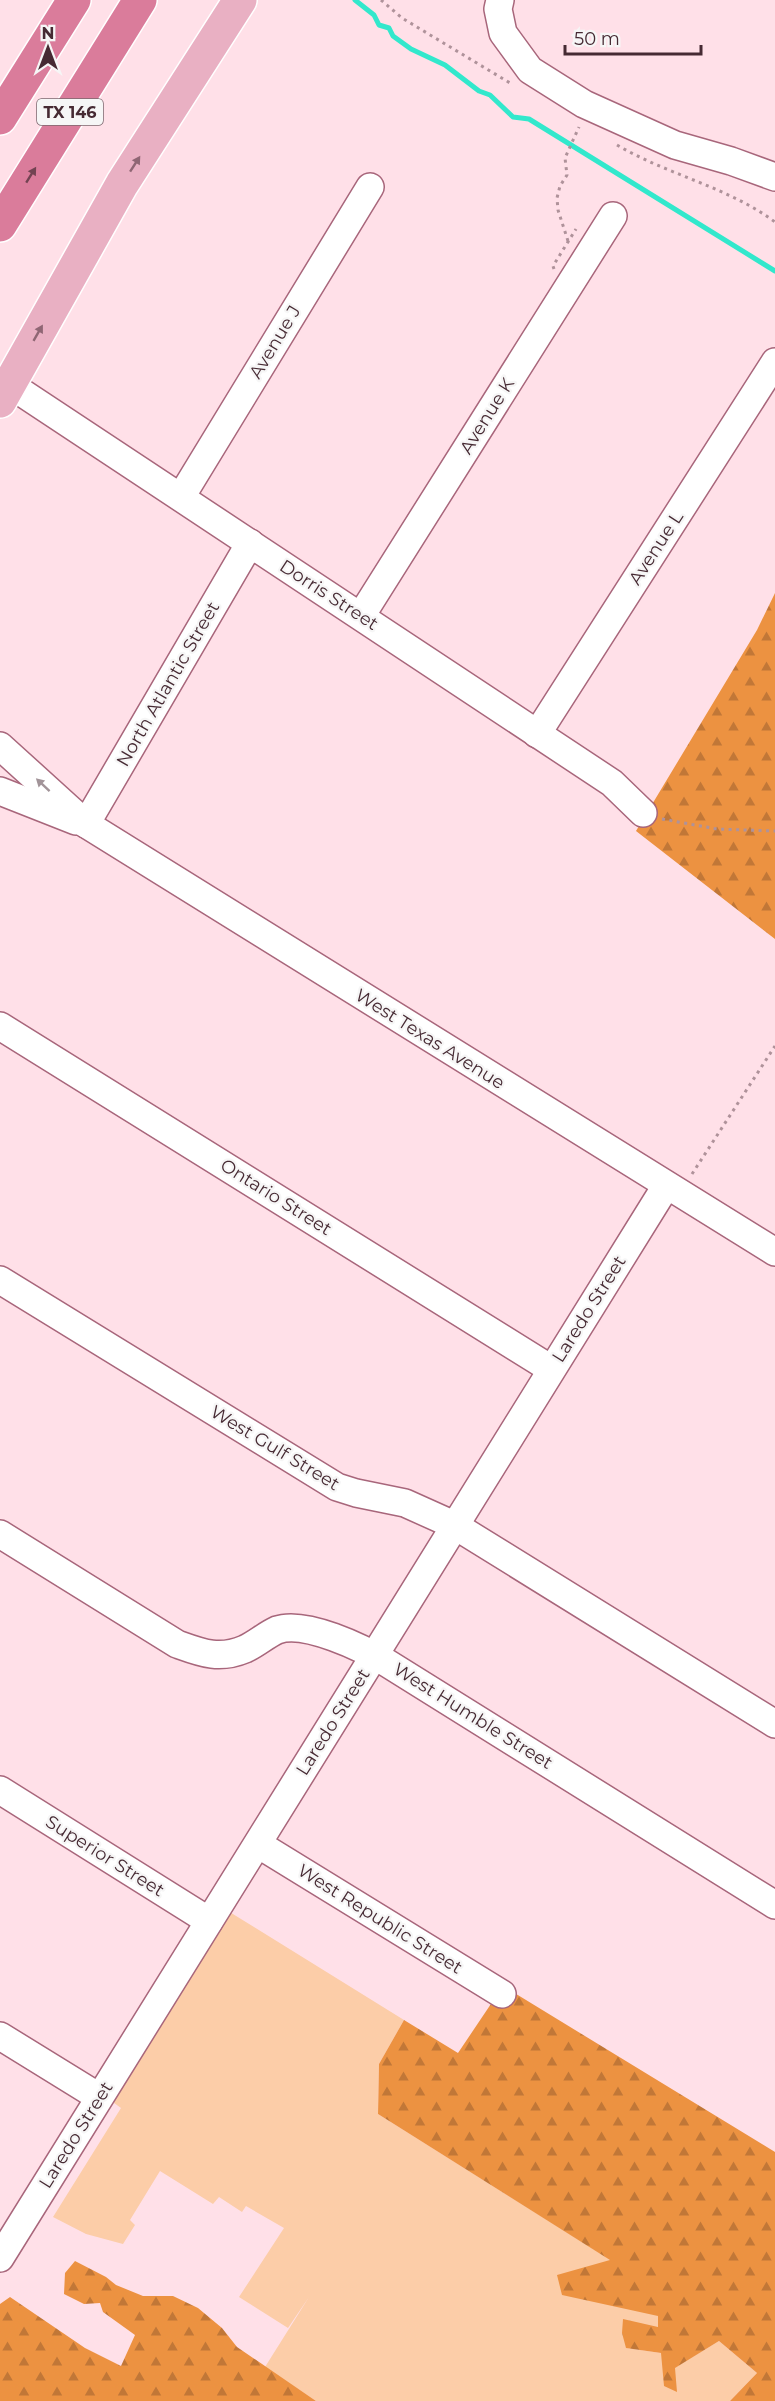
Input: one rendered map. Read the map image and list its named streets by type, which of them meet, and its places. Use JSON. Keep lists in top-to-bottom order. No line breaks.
{"streets":{"highway":["TX 146"],"street":["Avenue J","Avenue K","Avenue L","Dorris Street","North Atlantic Street","West Texas Avenue","Ontario Street","Laredo Street","West Gulf Street","West Humble Street","Superior Street","West Republic Street"]},"crossings":[["Avenue J","Dorris Street"],["Avenue K","Dorris Street"],["Avenue L","Dorris Street"],["Dorris Street","North Atlantic Street"],["North Atlantic Street","West Texas Avenue"],["West Texas Avenue","Laredo Street"],["Ontario Street","Laredo Street"],["Laredo Street","West Gulf Street"],["Laredo Street","West Humble Street"],["Laredo Street","Superior Street"],["Laredo Street","West Republic Street"]],"scale_bar":"50 m","north":"top"}
